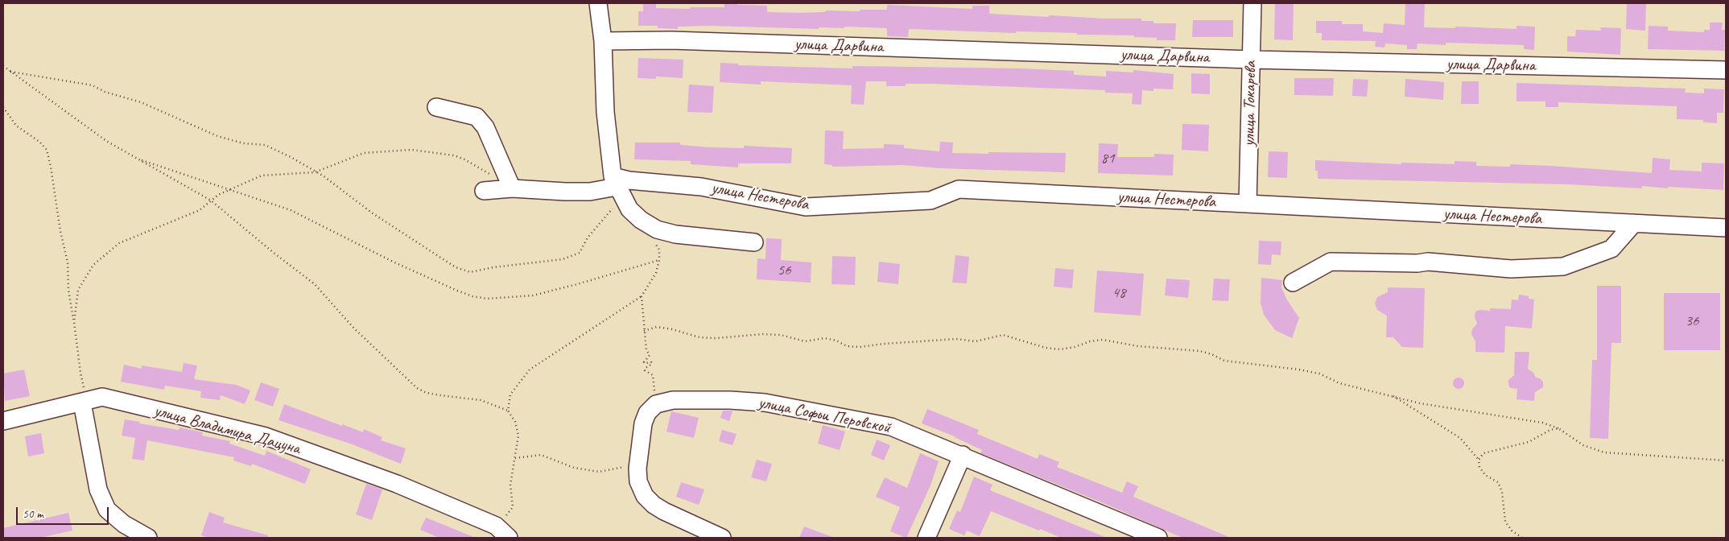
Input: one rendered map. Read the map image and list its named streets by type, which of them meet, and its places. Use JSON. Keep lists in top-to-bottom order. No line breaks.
{"streets":{"street":["улица Дарвина","улица Токарева","улица Нестерова","улица Софьи Перовской","улица Владимира Дацуна"]},"crossings":[["улица Дарвина","улица Токарева"],["улица Токарева","улица Нестерова"]],"house_numbers":["81","56","48","36"],"scale_bar":"50 m"}
